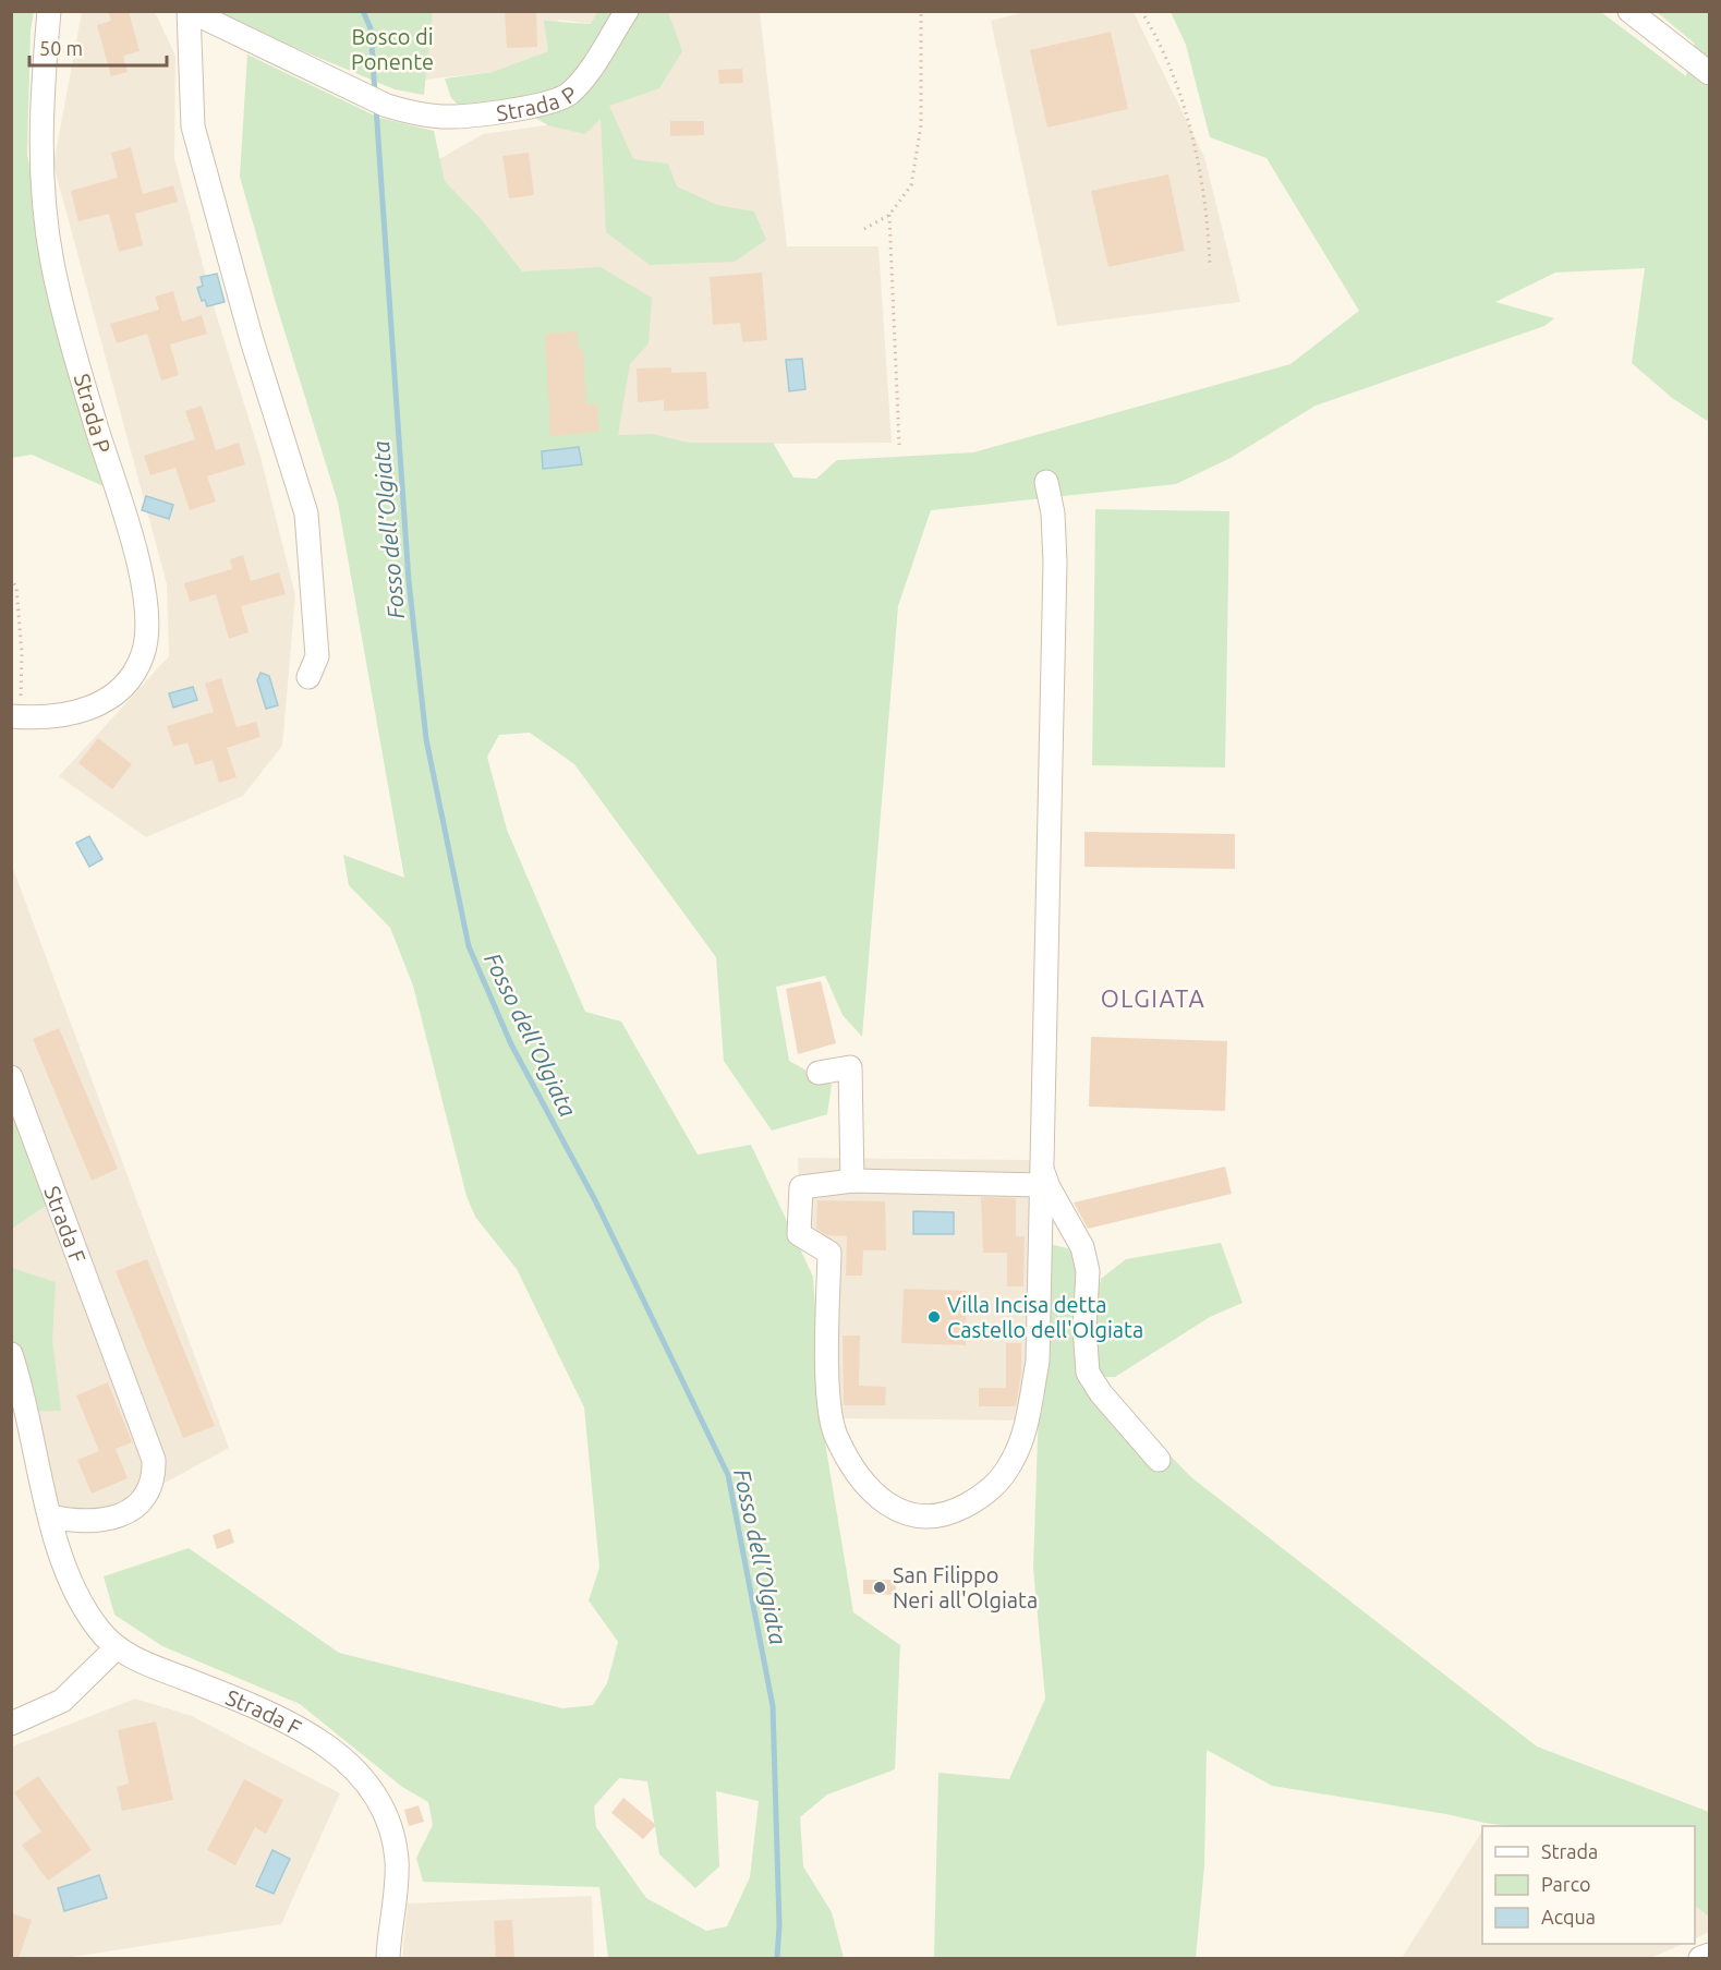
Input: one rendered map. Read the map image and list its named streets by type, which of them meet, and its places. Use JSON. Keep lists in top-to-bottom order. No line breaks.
{"streets":{"street":["Strada P","Strada F"]},"districts":["OLGIATA"],"water":["Fosso dell’Olgiata"],"parks":["Bosco di Ponente"],"places":["Villa Incisa detta Castello dell'Olgiata","San Filippo Neri all'Olgiata"],"legend":["Strada","Parco","Acqua"],"scale_bar":"50 m"}
